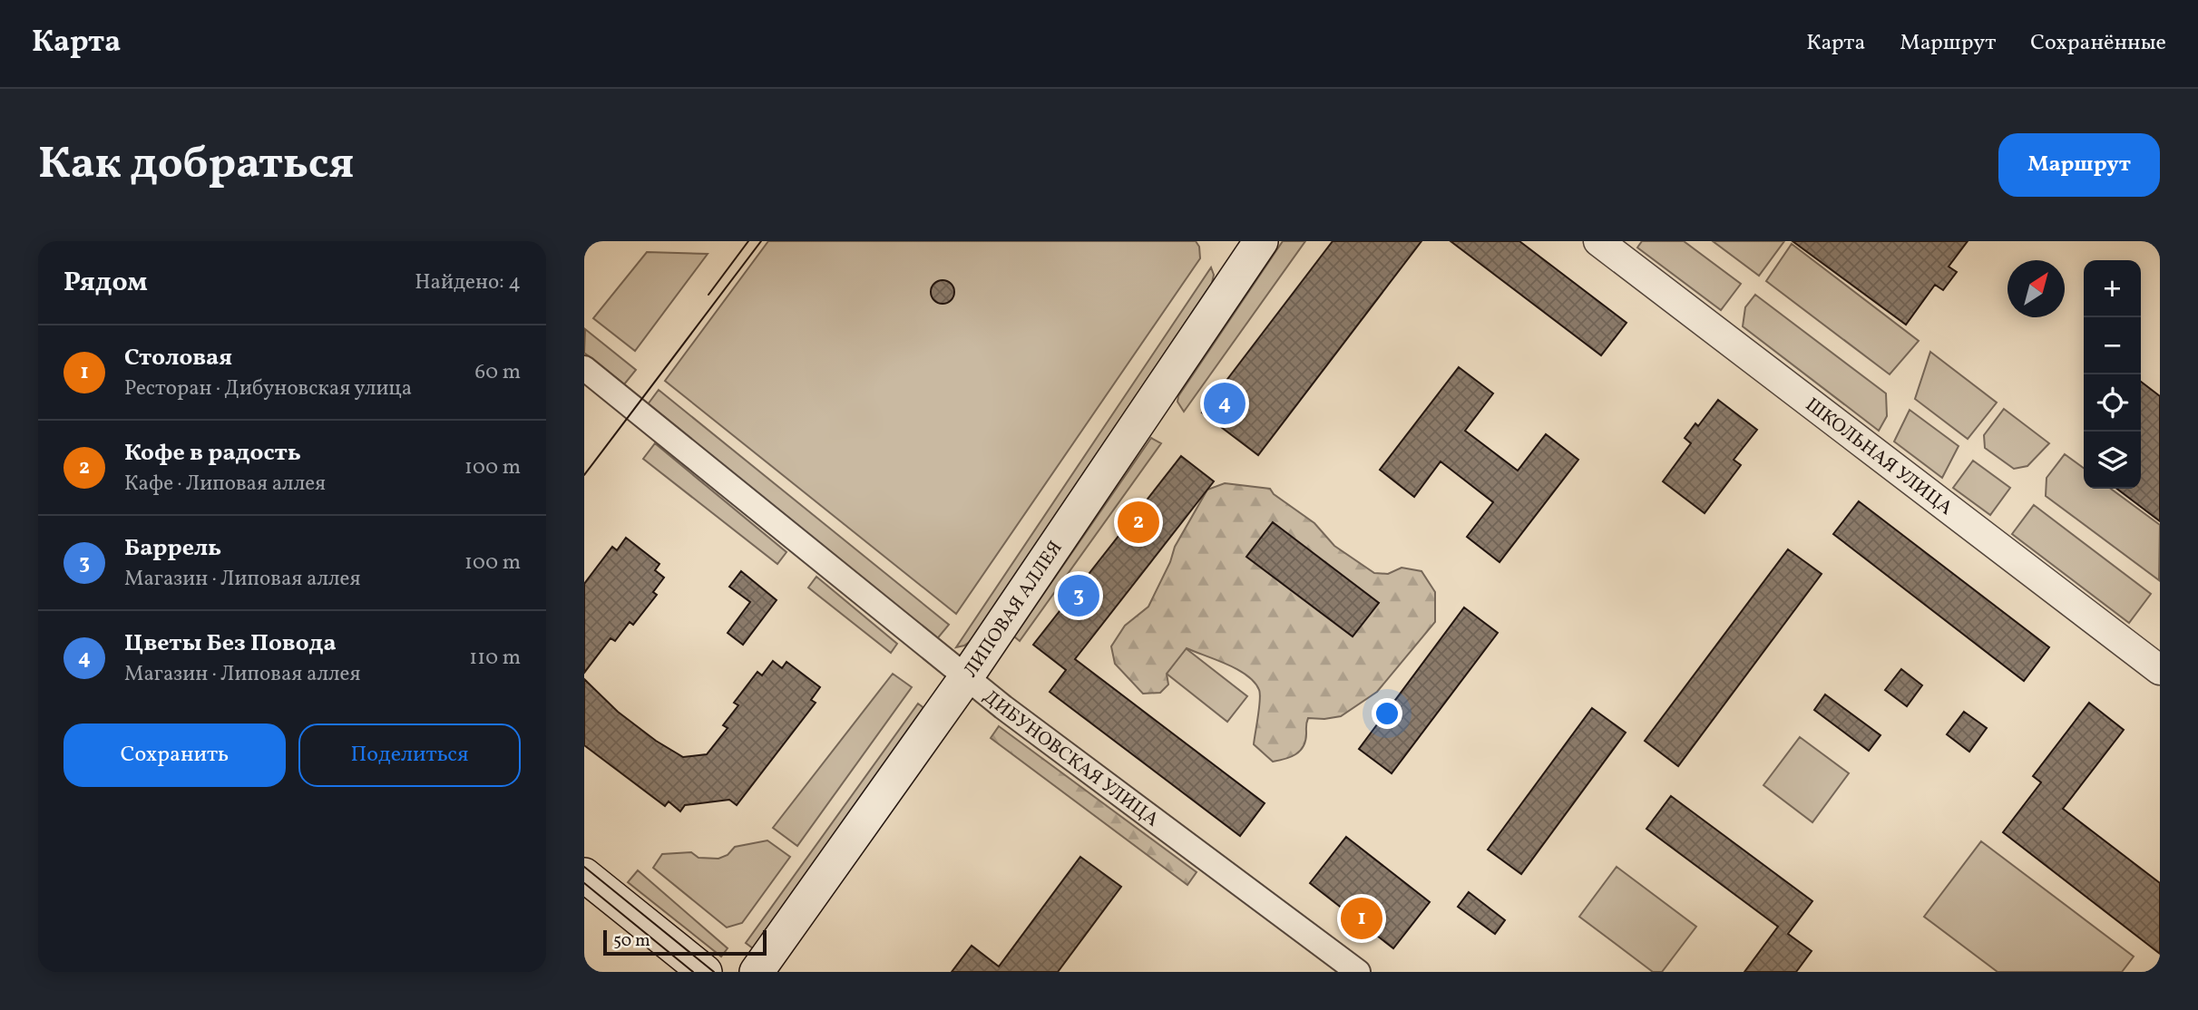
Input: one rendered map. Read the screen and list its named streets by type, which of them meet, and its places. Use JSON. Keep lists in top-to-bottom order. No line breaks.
{"streets":{"main road":["ЛИПОВАЯ АЛЛЕЯ"],"street":["ШКОЛЬНАЯ УЛИЦА","ДИБУНОВСКАЯ УЛИЦА"]},"crossings":[["ЛИПОВАЯ АЛЛЕЯ","ДИБУНОВСКАЯ УЛИЦА"]],"scale_bar":"50 m","north":"top right","page":{"header":"Карта","nav":["Карта","Маршрут","Сохранённые"],"buttons":["Маршрут",["Сохранить","Поделиться"]],"title":"Как добраться","heading":["Рядом","Найдено: 4"],"map_buttons":["+","−"],"list":[{"mark":"1","name":"Столовая","note":"Ресторан · Дибуновская улица","value":"60 m"},{"mark":"2","name":"Кофе в радость","note":"Кафе · Липовая аллея","value":"100 m"},{"mark":"3","name":"Баррель","note":"Магазин · Липовая аллея","value":"100 m"},{"mark":"4","name":"Цветы Без Повода","note":"Магазин · Липовая аллея","value":"110 m"}],"pins":["4","2","3","1"],"scale":"50 m"}}
